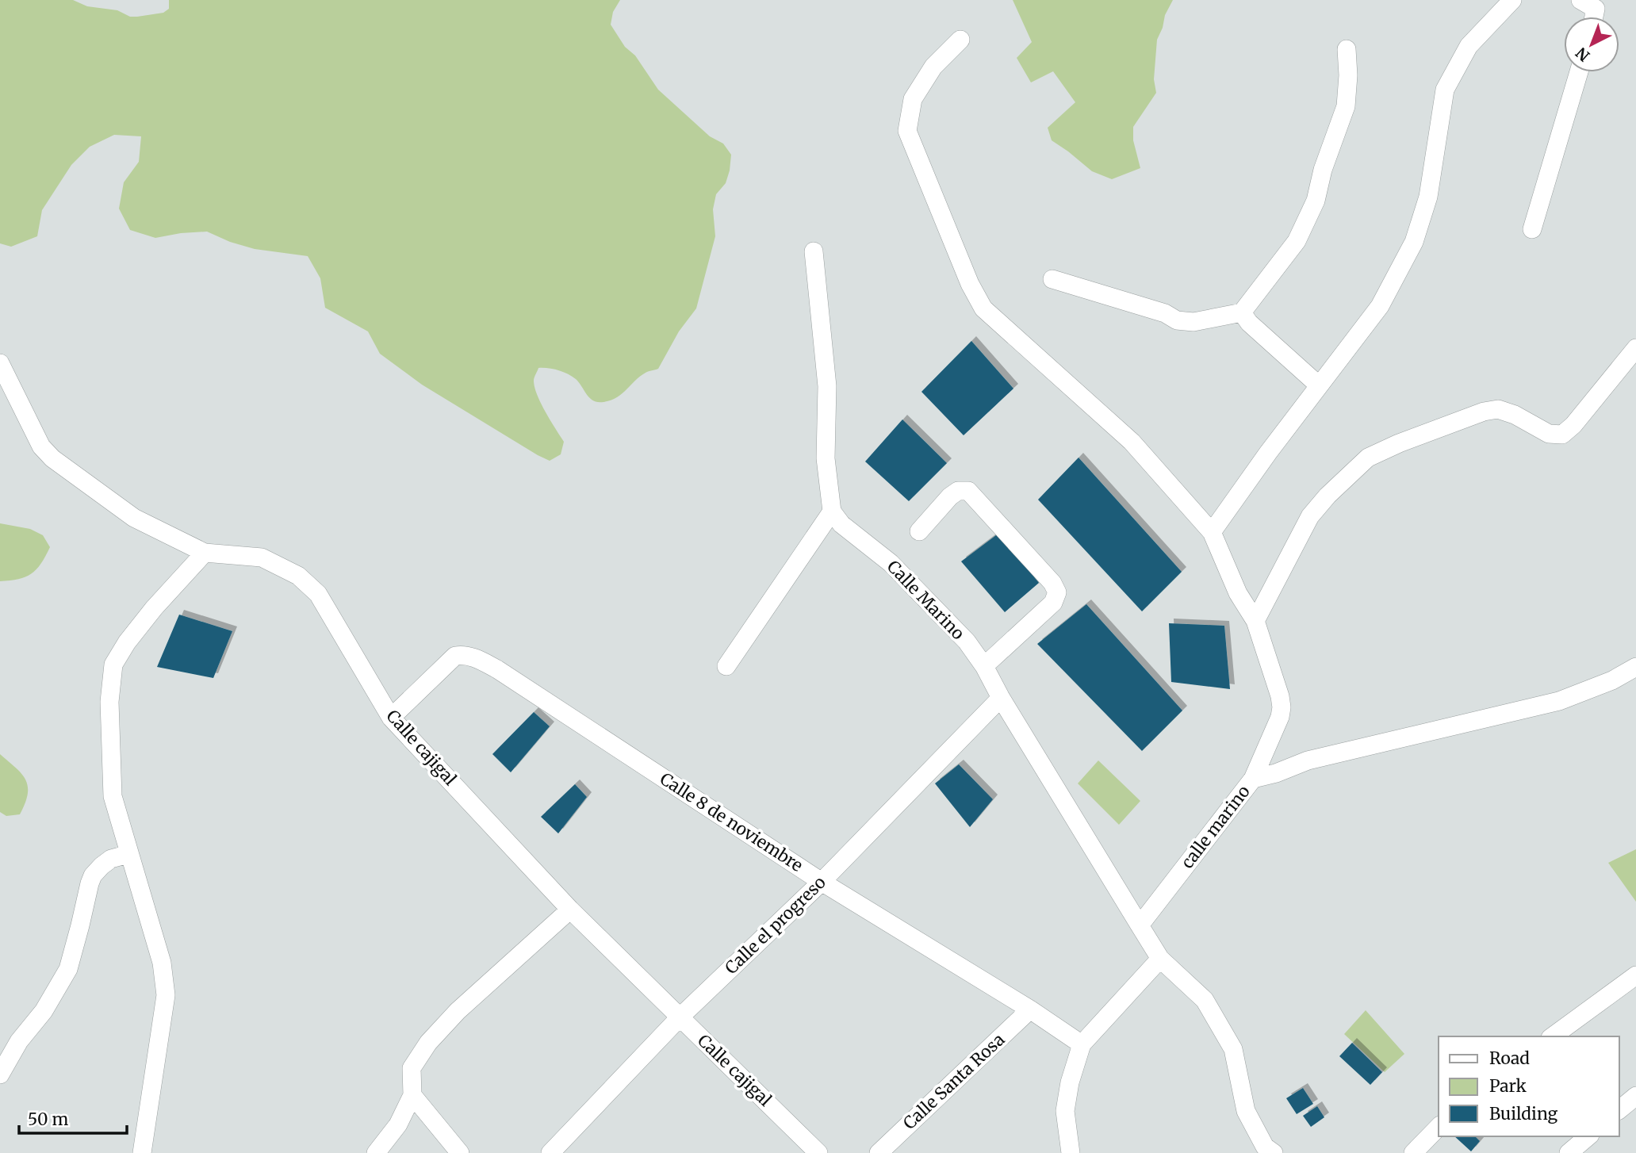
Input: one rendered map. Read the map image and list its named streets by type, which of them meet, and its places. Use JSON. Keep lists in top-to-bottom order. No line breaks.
{"streets":{"street":["Calle Marino","Calle cajigal","Calle 8 de noviembre","calle marino","Calle el progreso","Calle Santa Rosa"]},"crossings":[["Calle Marino","calle marino"],["Calle Marino","Calle el progreso"],["Calle cajigal","Calle 8 de noviembre"],["Calle cajigal","Calle el progreso"],["Calle 8 de noviembre","Calle el progreso"],["Calle 8 de noviembre","Calle Santa Rosa"]],"legend":["Road","Park","Building"],"scale_bar":"50 m","north":"bottom left"}
